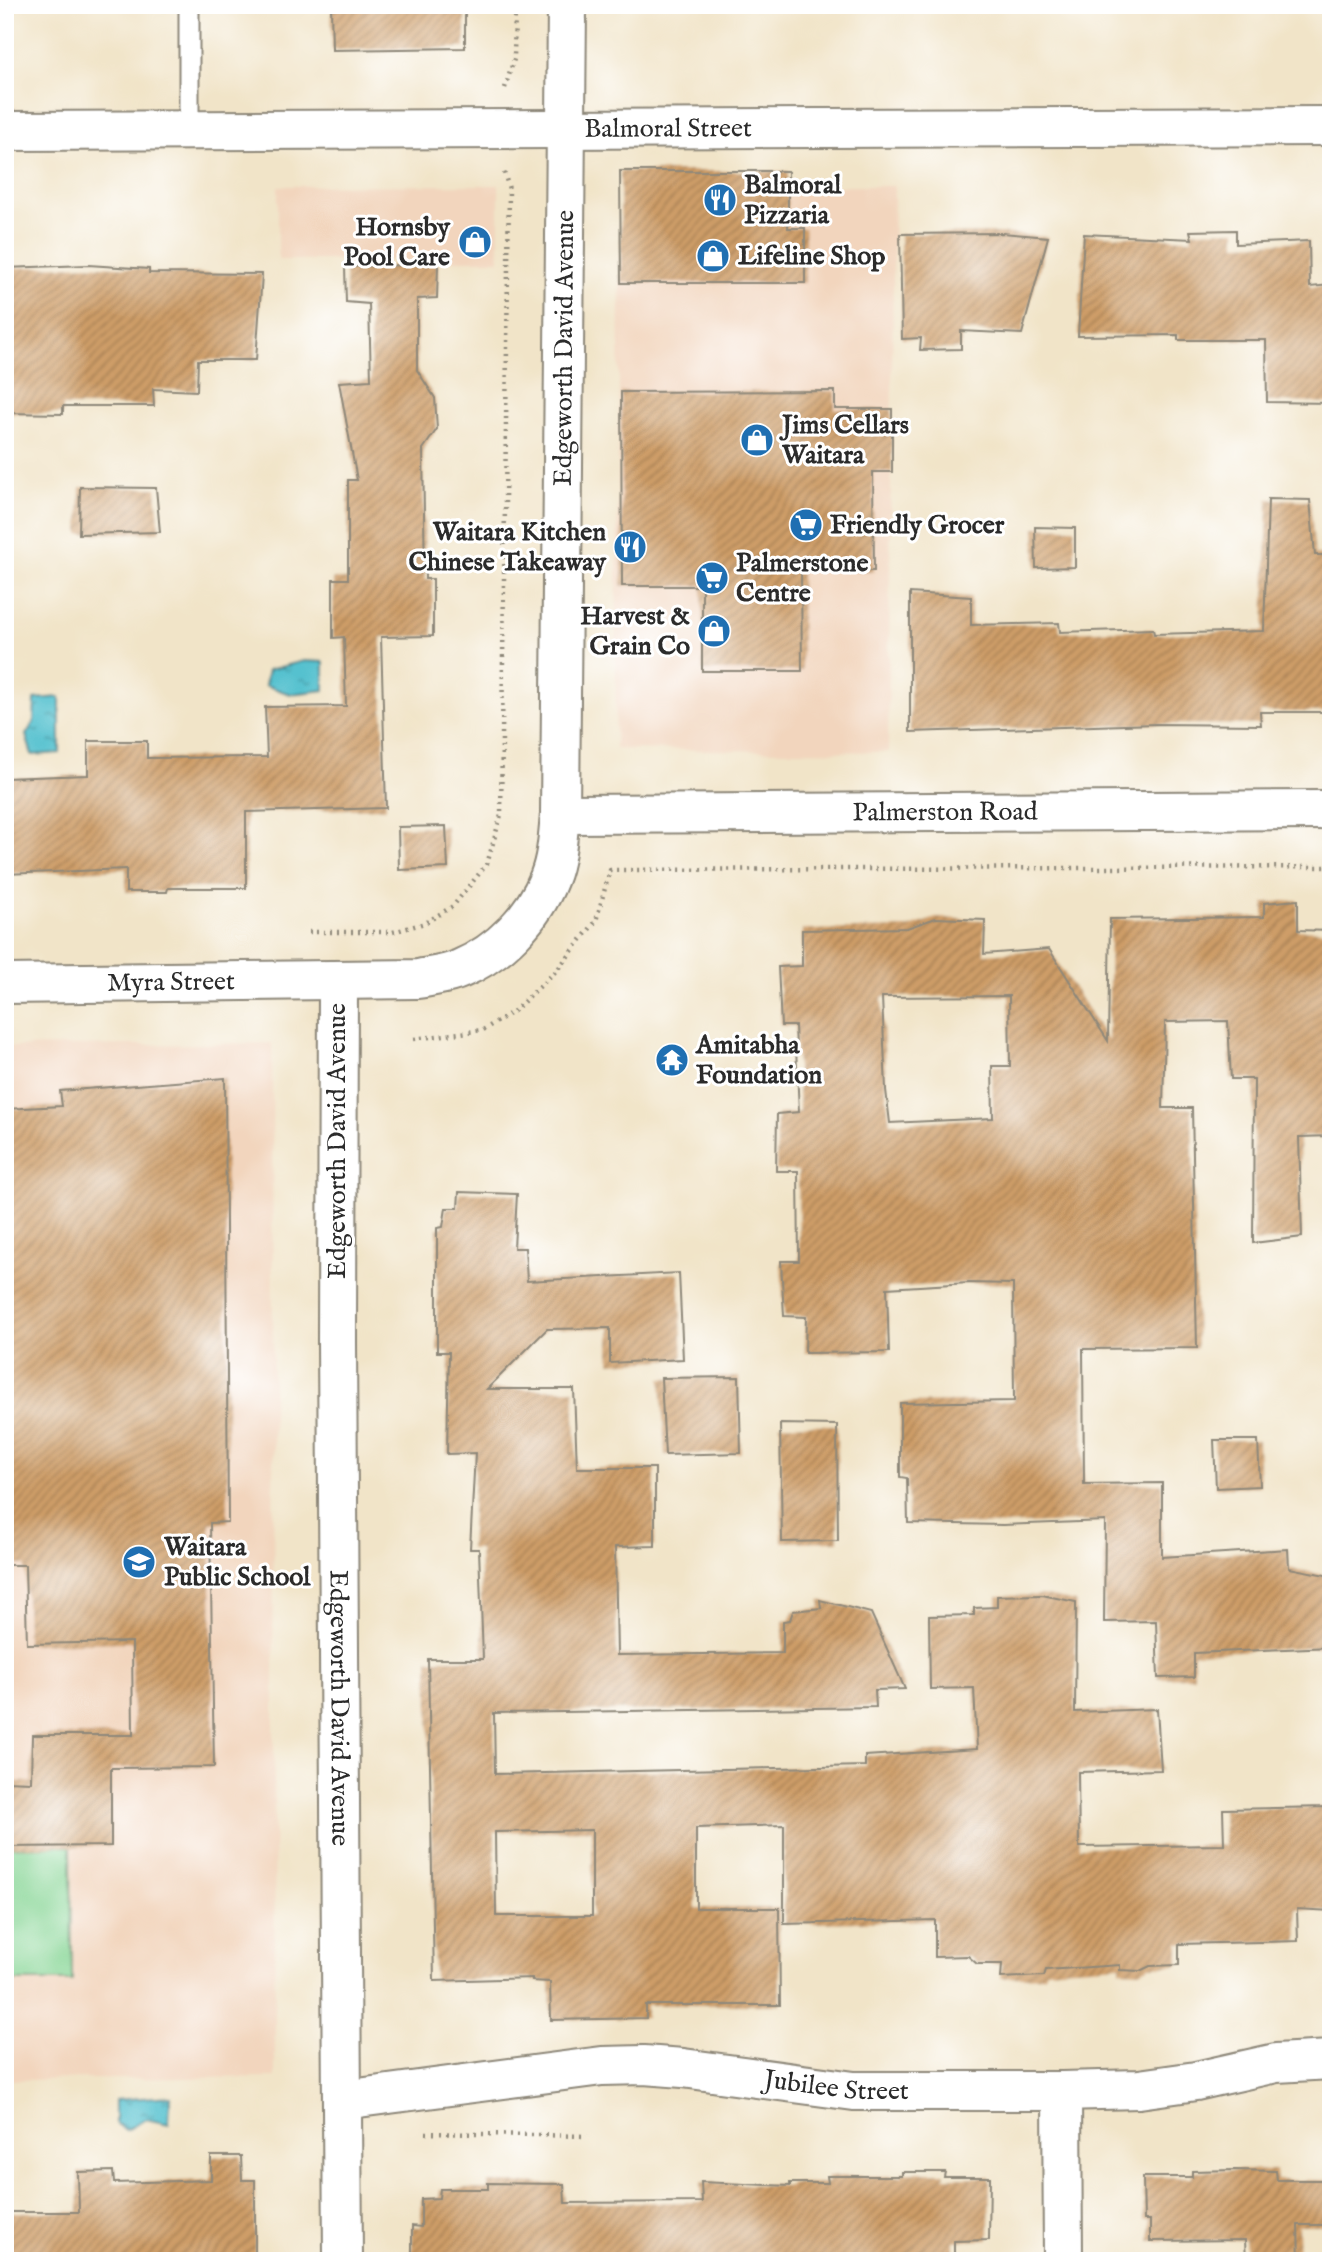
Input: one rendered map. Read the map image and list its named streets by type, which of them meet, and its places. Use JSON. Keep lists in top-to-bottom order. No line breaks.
{"streets":{"street":["Balmoral Street","Edgeworth David Avenue","Palmerston Road","Myra Street","Jubilee Street"]},"crossings":[["Balmoral Street","Edgeworth David Avenue"],["Edgeworth David Avenue","Palmerston Road"],["Edgeworth David Avenue","Myra Street"],["Edgeworth David Avenue","Jubilee Street"]],"places":{"restaurant":["Balmoral Pizzaria","Waitara Kitchen Chinese Takeaway"],"shop":["Hornsby Pool Care","Lifeline Shop","Jims Cellars Waitara","Harvest & Grain Co"],"supermarket":["Friendly Grocer","Palmerstone Centre"],"temple":["Amitabha Foundation"],"school or university":["Waitara Public School"]}}
